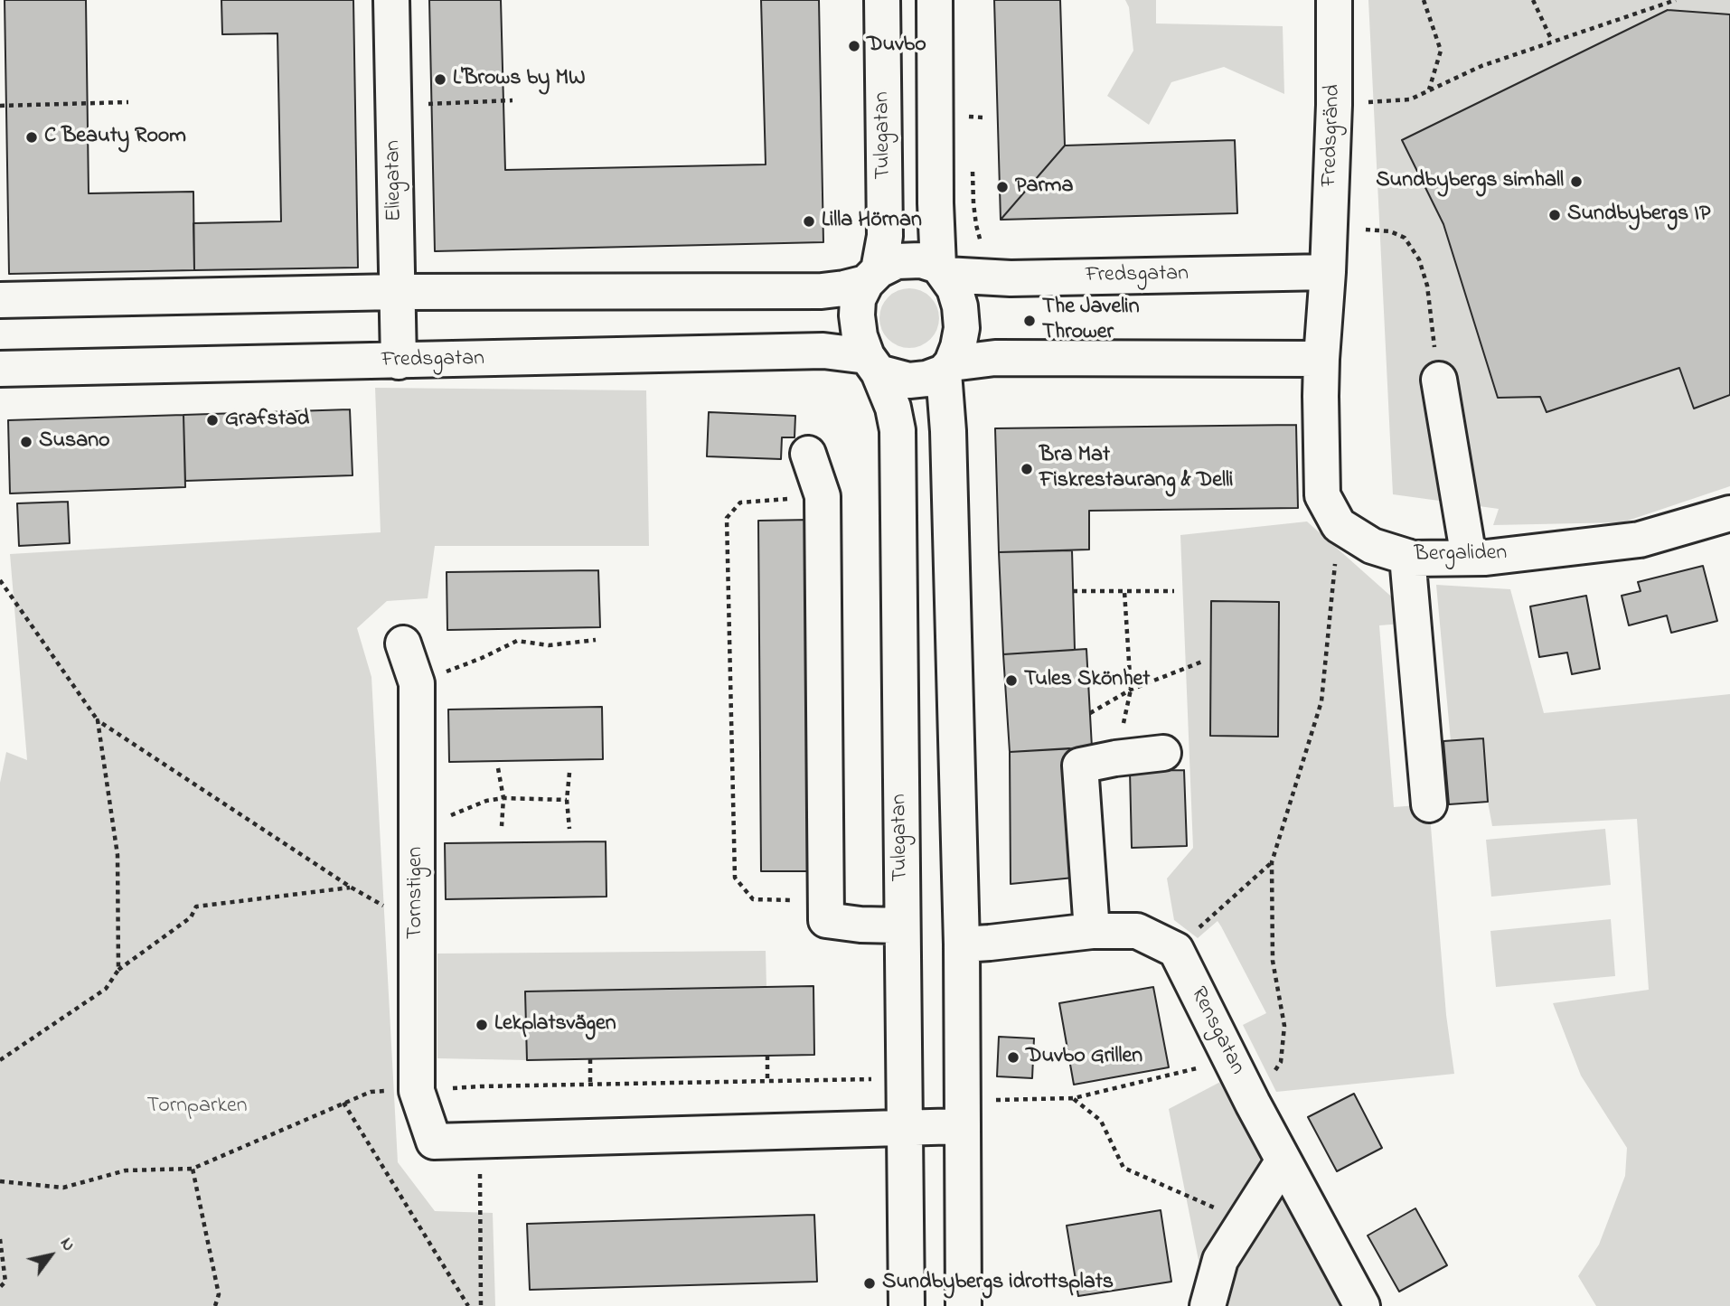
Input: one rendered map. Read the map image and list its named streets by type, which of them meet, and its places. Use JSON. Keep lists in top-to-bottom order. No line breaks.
{"streets":{"street":["Tulegatan","Fredsgränd","Eliegatan","Fredsgatan","Bergaliden","Tornstigen","Rensgatan"]},"crossings":[["Tulegatan","Fredsgatan"],["Fredsgränd","Fredsgatan"],["Fredsgränd","Bergaliden"],["Eliegatan","Fredsgatan"],["Fredsgatan","Bergaliden"]],"parks":["Tornparken"],"places":["Duvbo","L'Brows by MW","C Beauty Room","Sundbybergs simhall","Parma","Sundbybergs IP","Lilla Hörnan","The Javelin Thrower","Grafstad","Susano","Bra Mat Fiskrestaurang & Delli","Tules Skönhet","Lekplatsvägen","Duvbo Grillen","Sundbybergs idrottsplats"],"north":"top right"}
